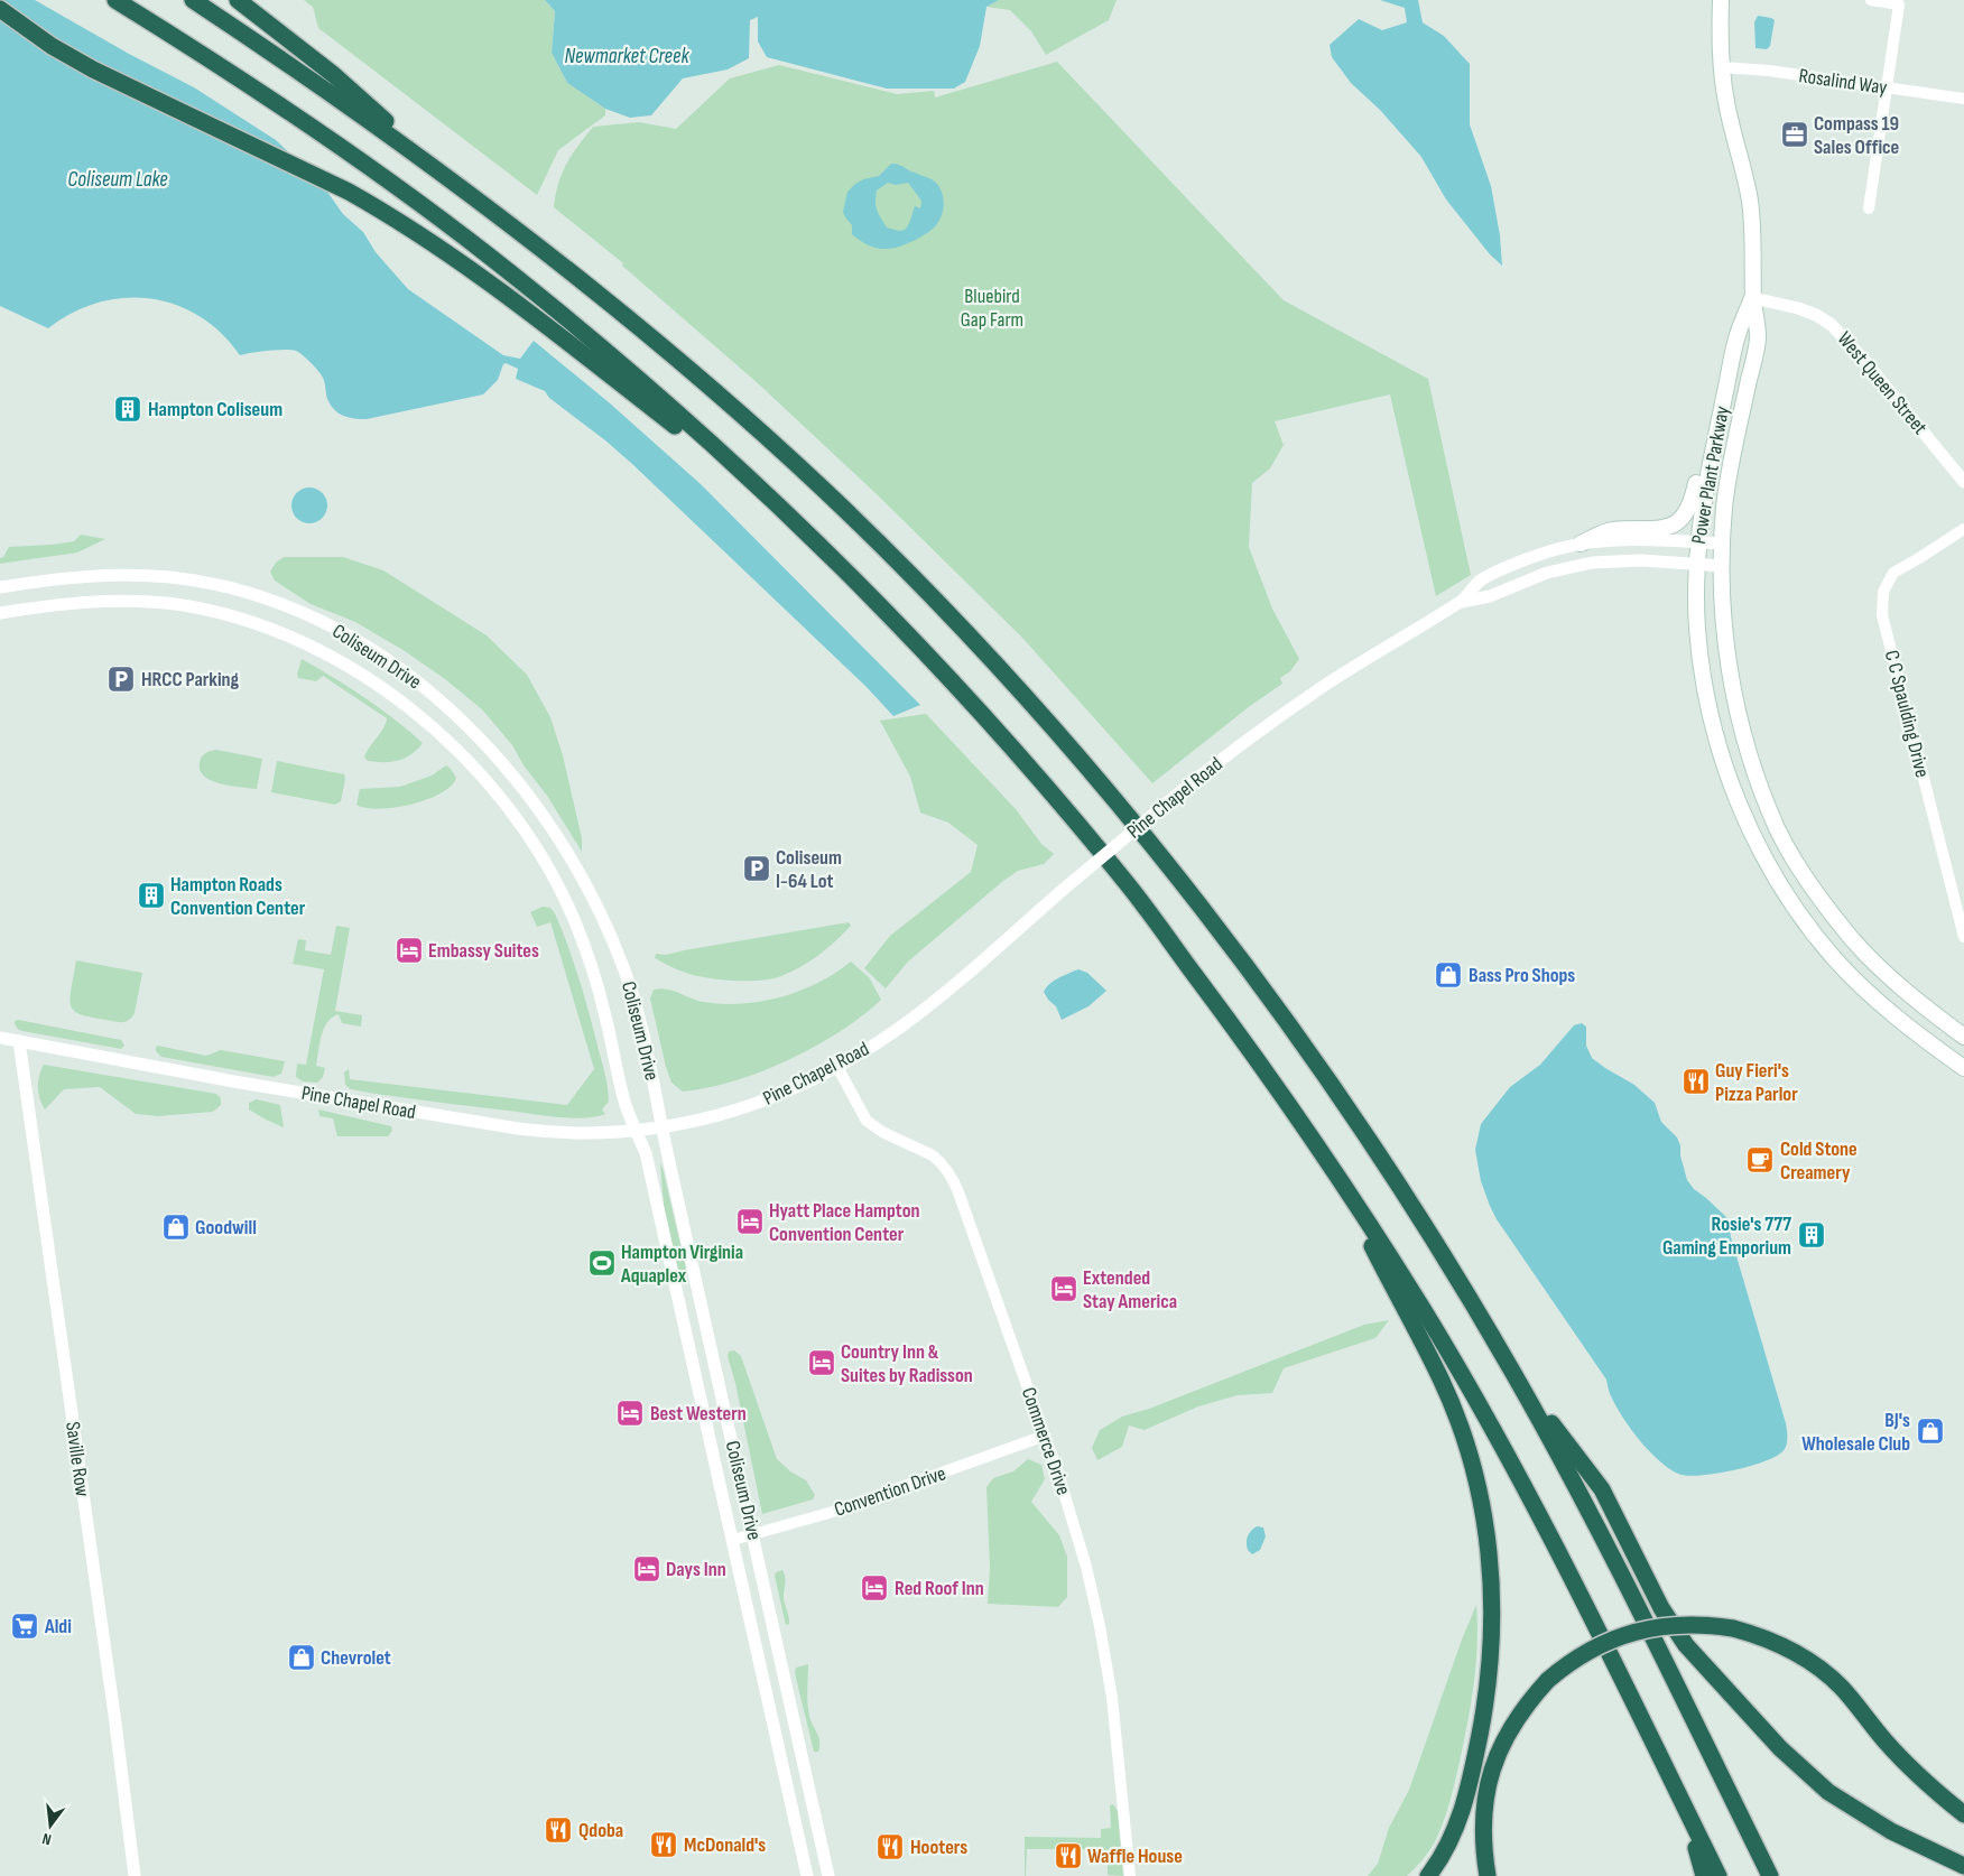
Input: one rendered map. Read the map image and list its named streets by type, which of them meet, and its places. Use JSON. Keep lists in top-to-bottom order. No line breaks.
{"streets":{"main road":["Power Plant Parkway"],"street":["Rosalind Way","West Queen Street","Coliseum Drive","C C Spaulding Drive","Pine Chapel Road","Commerce Drive","Saville Row","Convention Drive"]},"crossings":[["Rosalind Way","Power Plant Parkway"],["West Queen Street","Power Plant Parkway"],["Power Plant Parkway","Pine Chapel Road"],["Coliseum Drive","Pine Chapel Road"],["Coliseum Drive","Convention Drive"],["Pine Chapel Road","Commerce Drive"],["Pine Chapel Road","Saville Row"],["Commerce Drive","Convention Drive"]],"water":["Newmarket Creek","Coliseum Lake"],"parks":["Bluebird Gap Farm"],"places":{"office":["Compass 19 Sales Office"],"building":["Hampton Coliseum","Hampton Roads Convention Center","Rosie's 777 Gaming Emporium"],"parking":["HRCC Parking","Coliseum I-64 Lot"],"hotel":["Embassy Suites","Hyatt Place Hampton Convention Center","Extended Stay America","Country Inn & Suites by Radisson","Best Western","Days Inn","Red Roof Inn"],"shop":["Bass Pro Shops","Goodwill","BJ's Wholesale Club","Chevrolet"],"restaurant":["Guy Fieri's Pizza Parlor","Qdoba","McDonald's","Hooters","Waffle House"],"cafe":["Cold Stone Creamery"],"sports":["Hampton Virginia Aquaplex"],"supermarket":["Aldi"]},"north":"bottom"}
